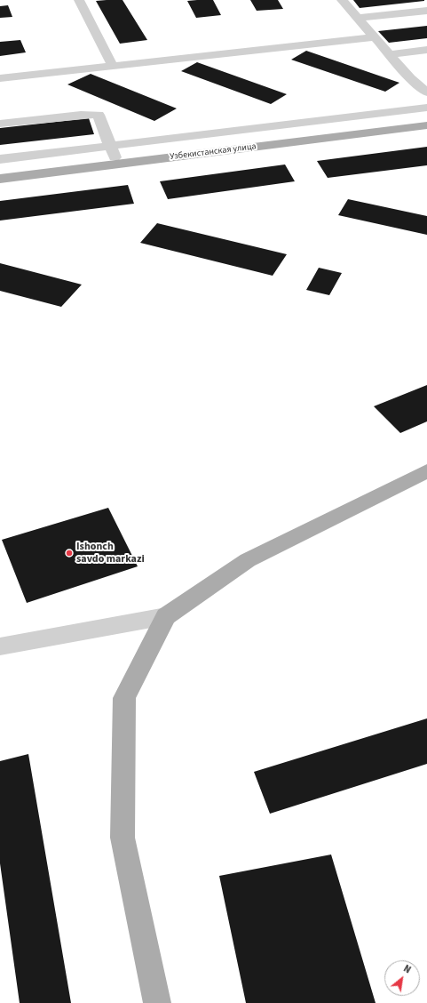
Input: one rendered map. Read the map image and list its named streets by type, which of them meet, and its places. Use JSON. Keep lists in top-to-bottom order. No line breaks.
{"streets":{"main road":["Узбекистанская улица"]},"places":["Ishonch savdo markazi"],"north":"top right"}
